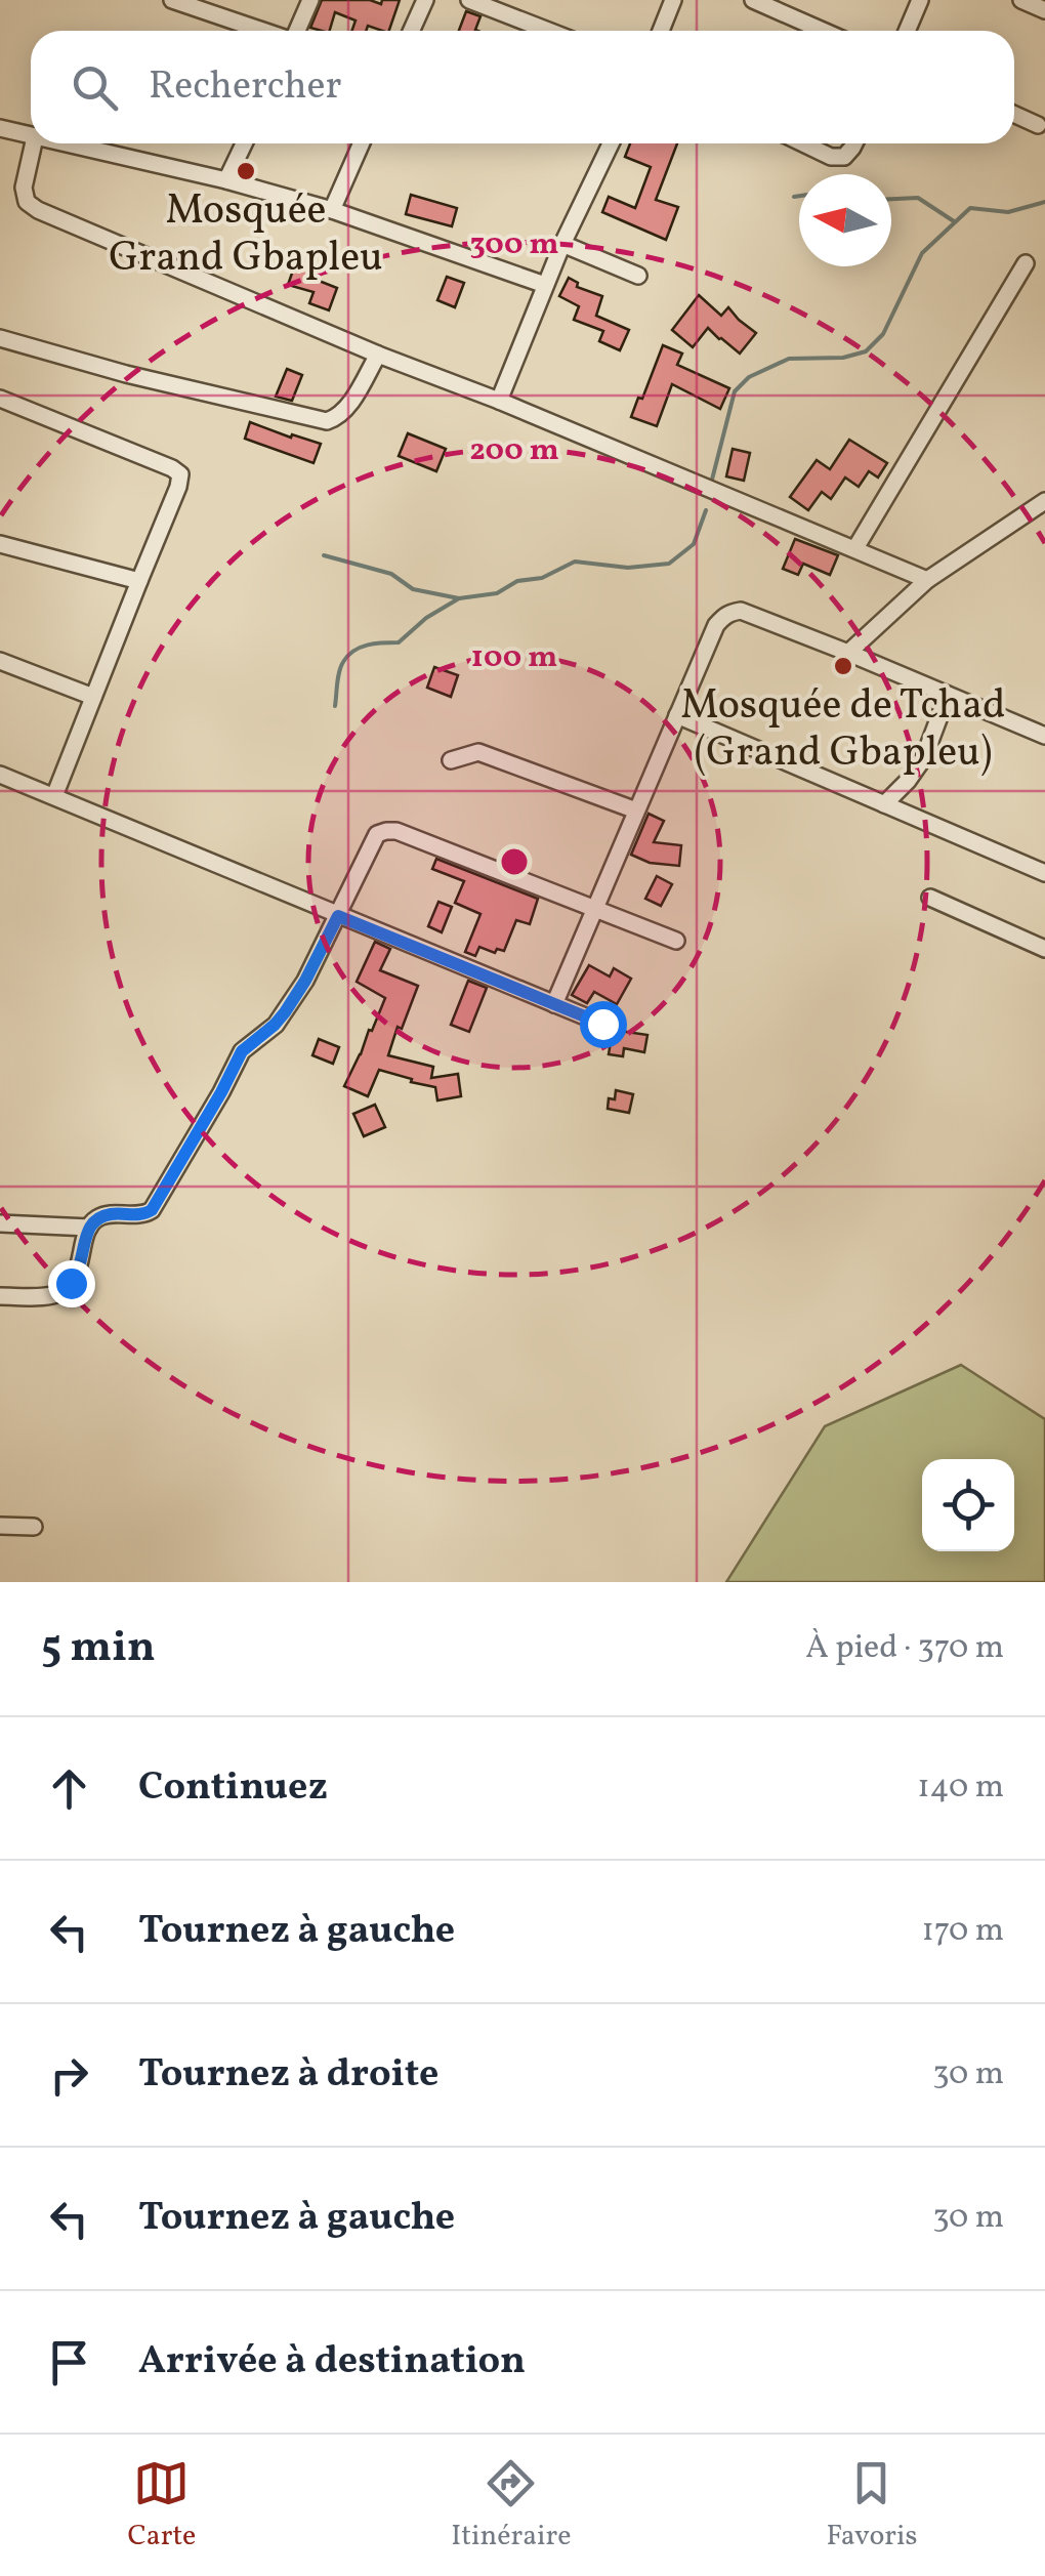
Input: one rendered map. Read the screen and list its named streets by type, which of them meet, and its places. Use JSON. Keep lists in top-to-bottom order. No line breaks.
{"places":["Mosquée Grand Gbapleu","Mosquée de Tchad (Grand Gbapleu)"],"north":"left","page":{"search":"Rechercher","heading":["5 min","À pied · 370 m"],"list":[["Continuez","140 m"],["Tournez à gauche","170 m"],["Tournez à droite","30 m"],["Tournez à gauche","30 m"],"Arrivée à destination"],"nav":["Carte","Itinéraire","Favoris"]},"rings":["300 m","200 m","100 m"]}
